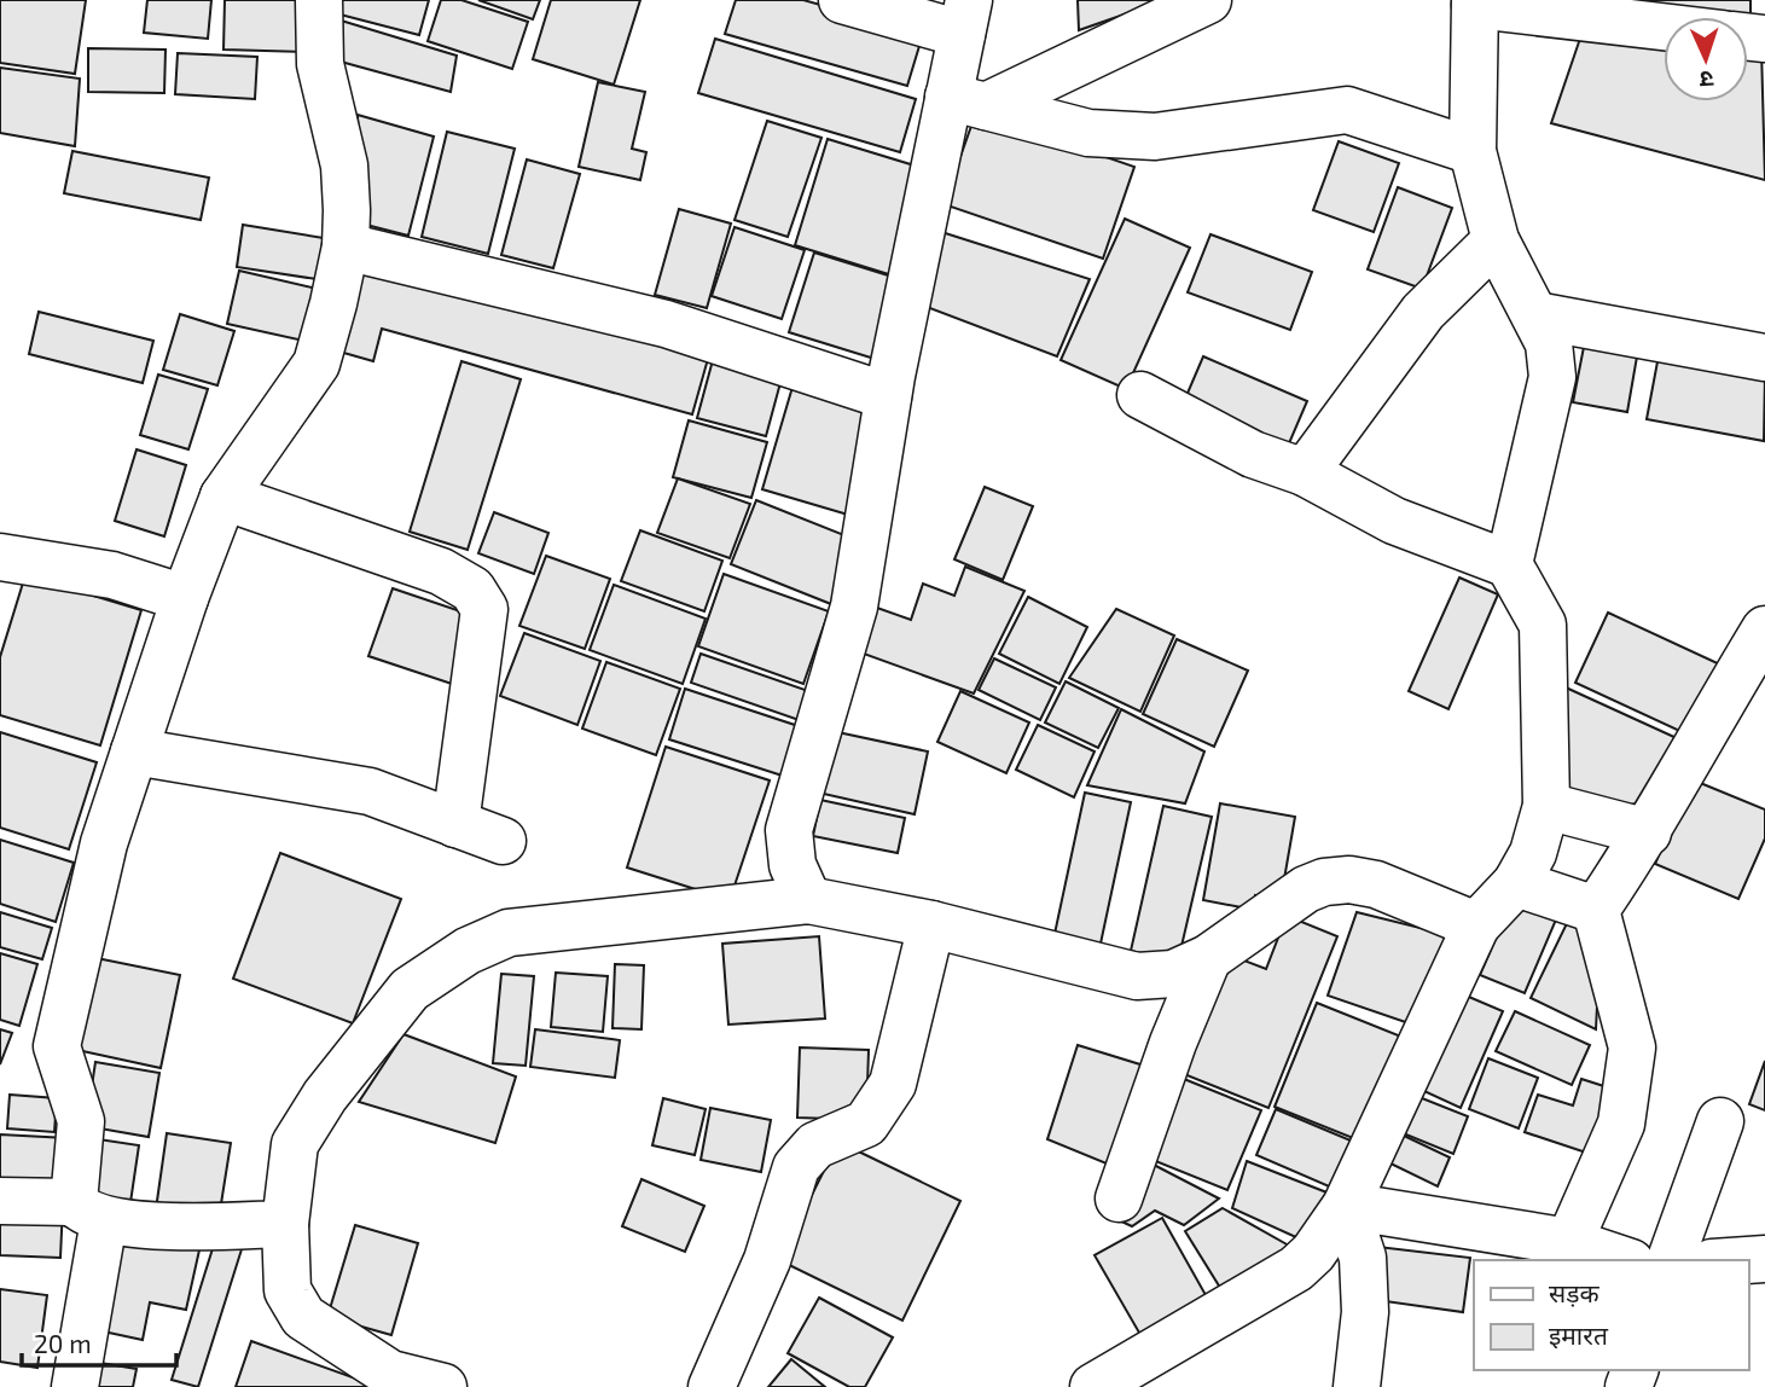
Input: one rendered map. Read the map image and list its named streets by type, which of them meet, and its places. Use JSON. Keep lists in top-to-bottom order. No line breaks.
{"legend":["सड़क","इमारत"],"scale_bar":"20 m","north":"bottom"}
